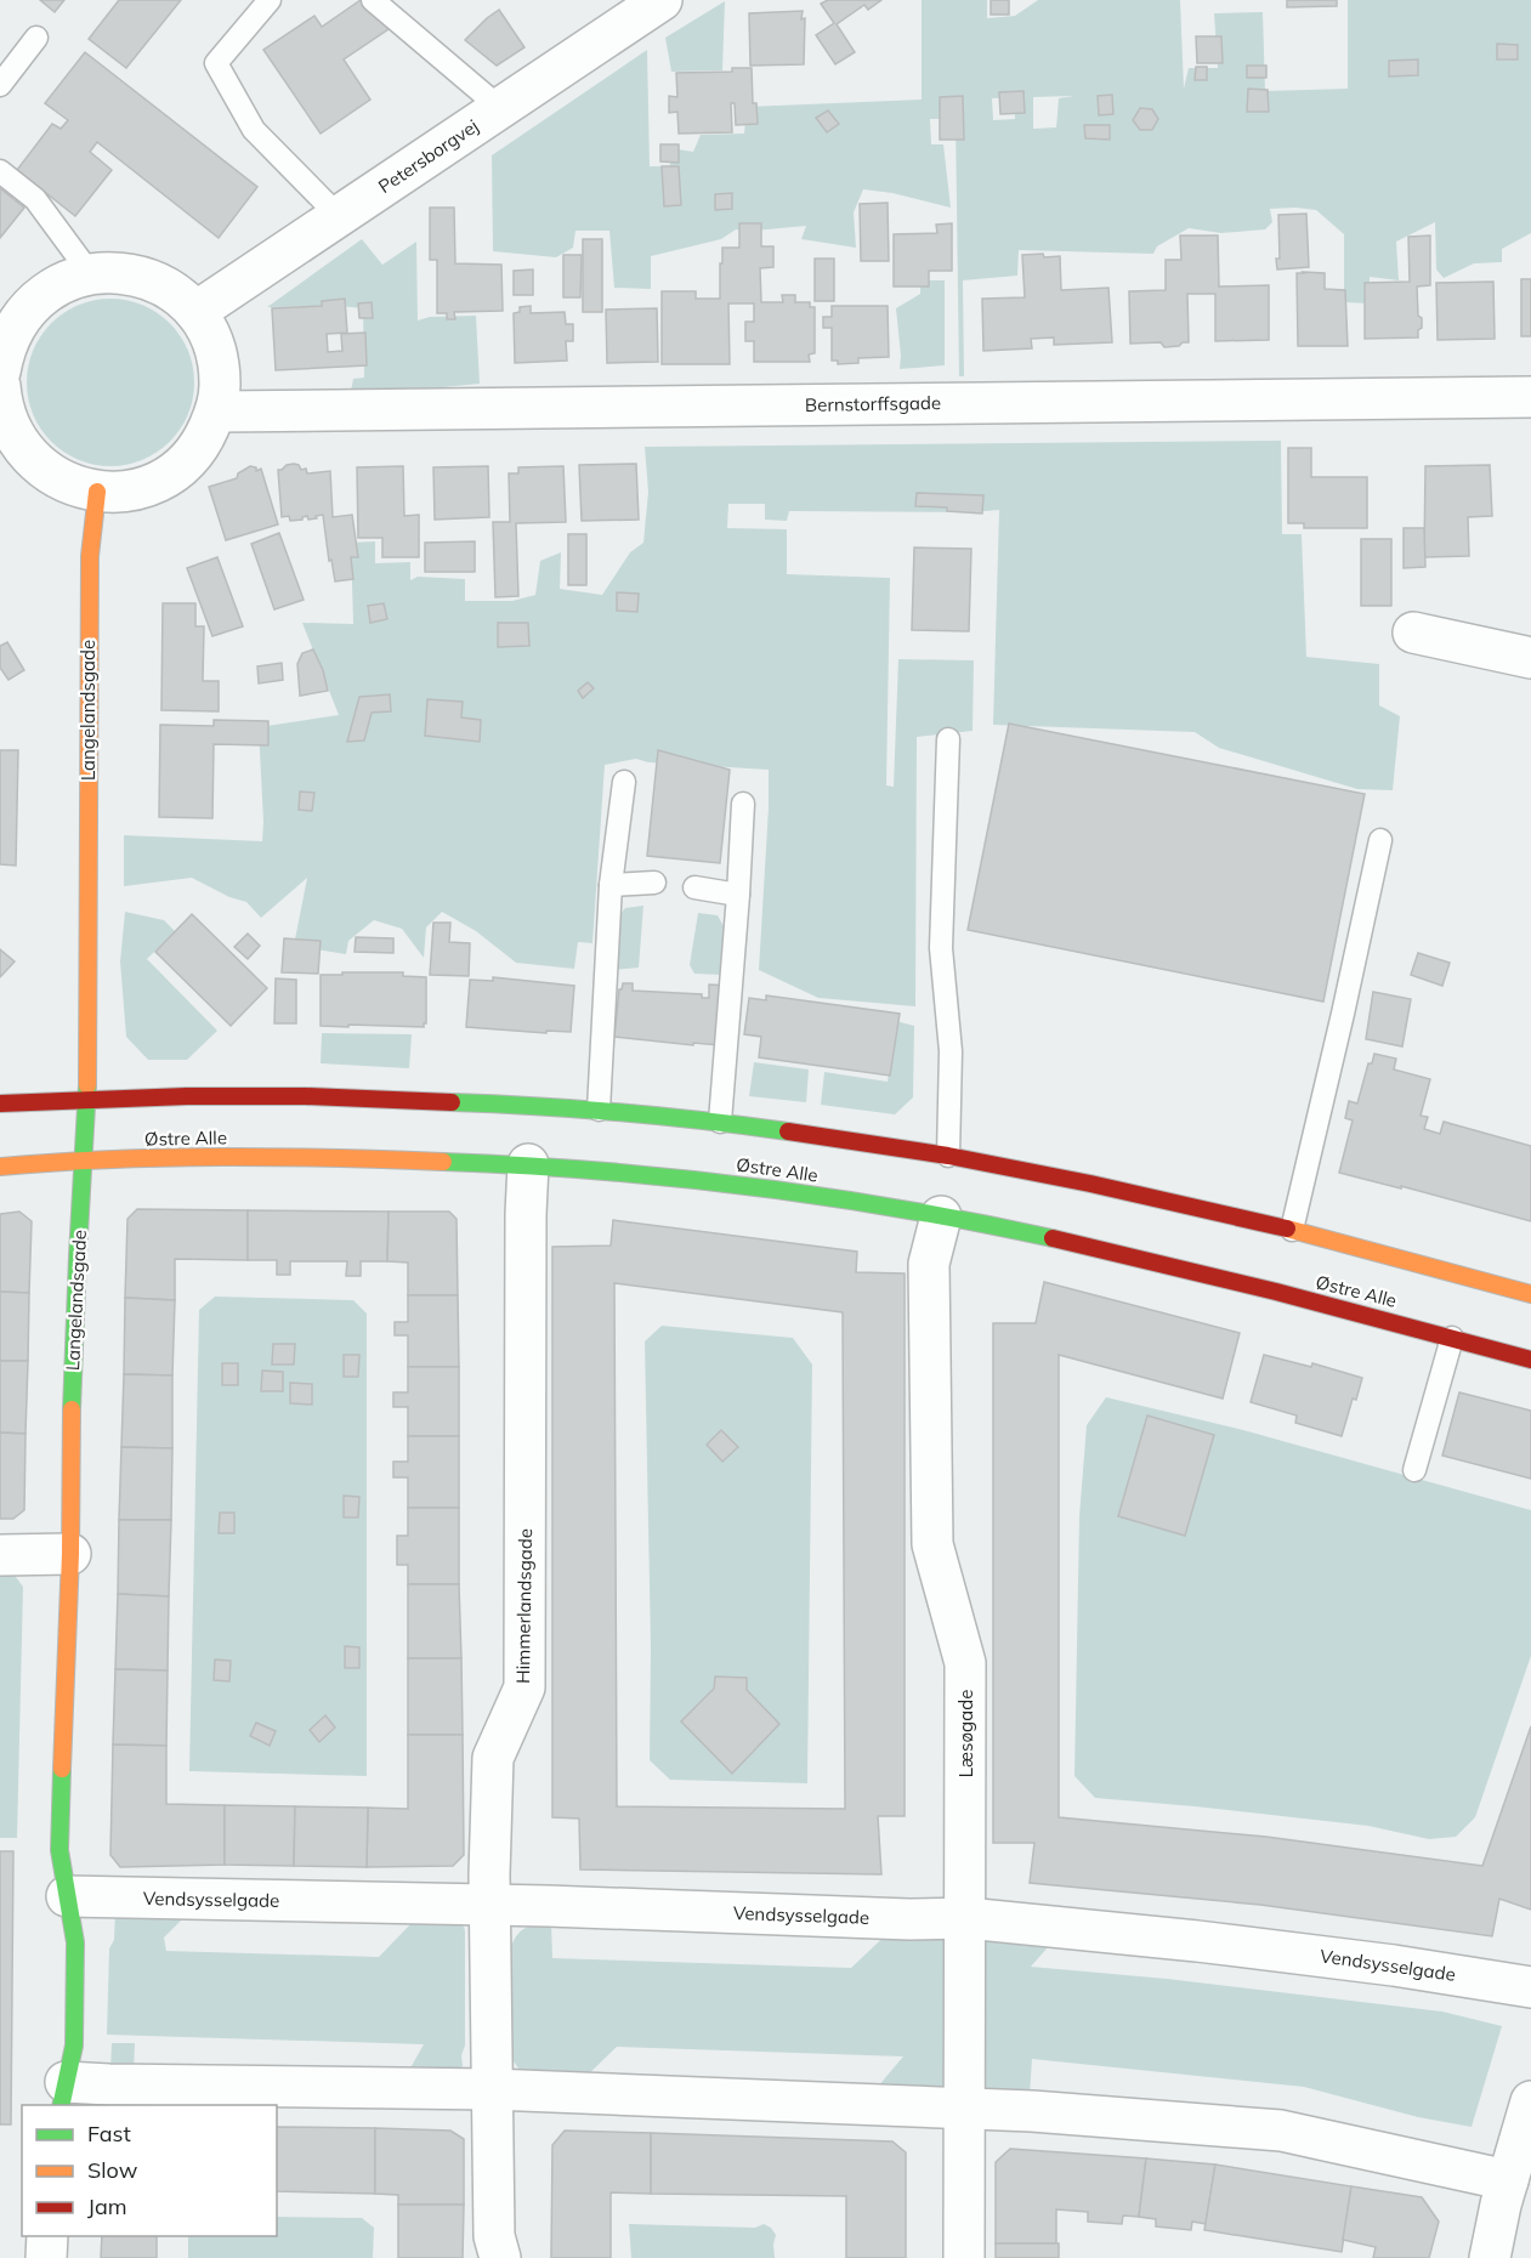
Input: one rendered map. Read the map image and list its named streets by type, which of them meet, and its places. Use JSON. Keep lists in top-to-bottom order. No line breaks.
{"streets":{"street":["Petersborgvej","Bernstorffsgade","Langelandsgade","Østre Alle","Himmerlandsgade","Læsøgade","Vendsysselgade"]},"crossings":[["Petersborgvej","Bernstorffsgade"],["Petersborgvej","Langelandsgade"],["Bernstorffsgade","Langelandsgade"],["Langelandsgade","Østre Alle"],["Langelandsgade","Vendsysselgade"],["Østre Alle","Himmerlandsgade"],["Østre Alle","Læsøgade"],["Himmerlandsgade","Vendsysselgade"],["Læsøgade","Vendsysselgade"]],"legend":["Fast","Slow","Jam"]}
